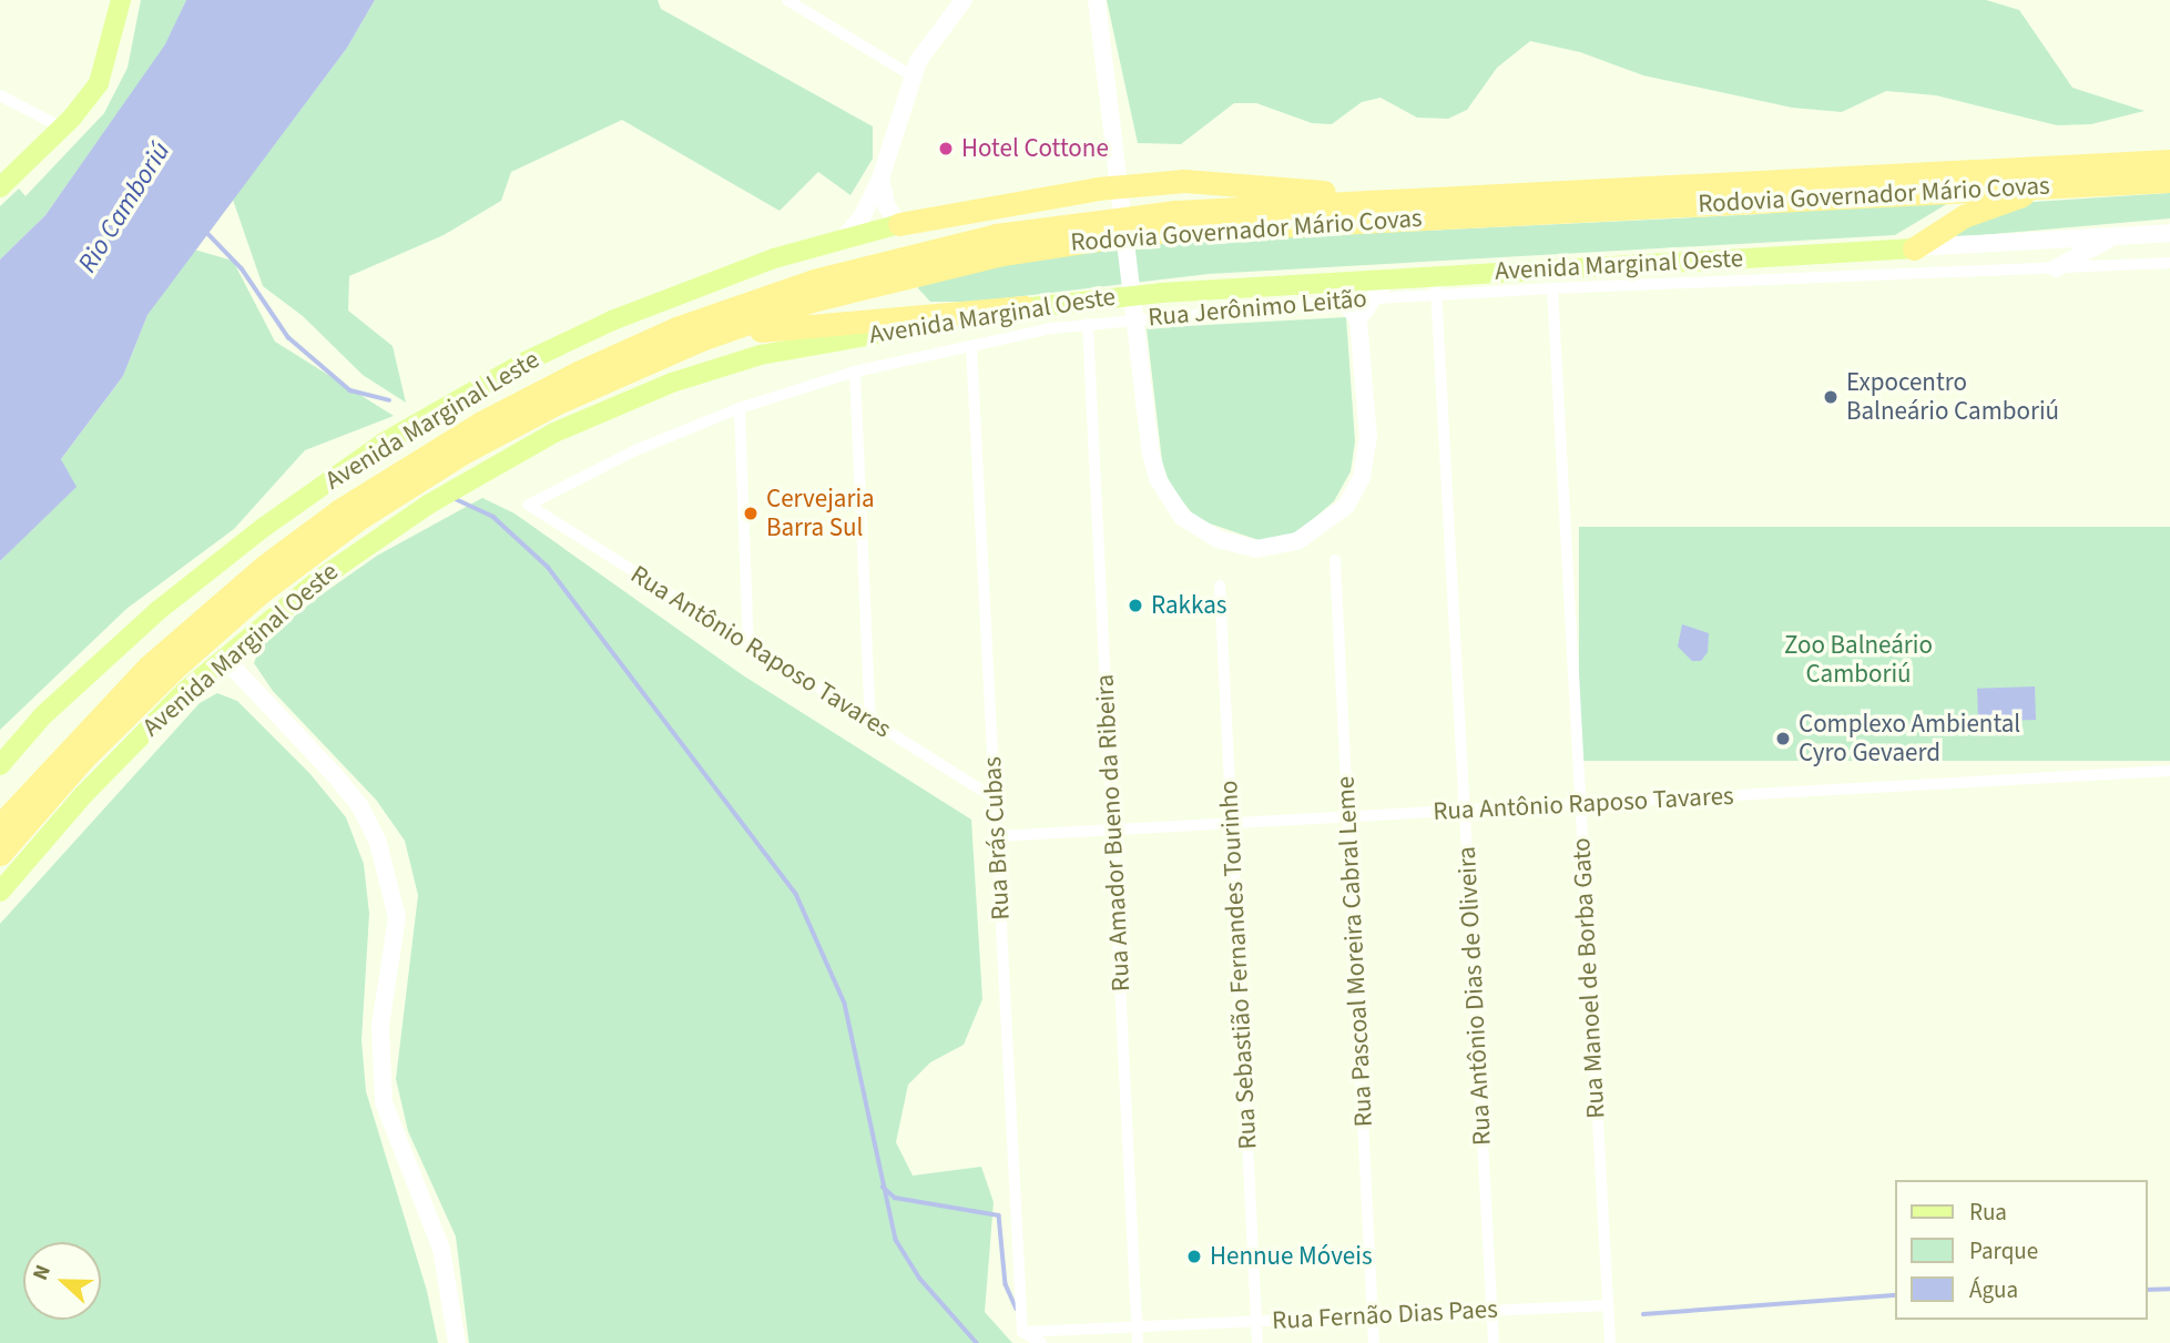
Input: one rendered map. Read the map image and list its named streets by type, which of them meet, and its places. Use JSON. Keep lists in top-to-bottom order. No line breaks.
{"streets":{"highway":["Rodovia Governador Mário Covas"],"main road":["Avenida Marginal Oeste","Avenida Marginal Leste"],"street":["Rua Jerônimo Leitão","Rua Antônio Raposo Tavares","Rua Amador Bueno da Ribeira","Rua Brás Cubas","Rua Pascoal Moreira Cabral Leme","Rua Sebastião Fernandes Tourinho","Rua Manoel de Borba Gato","Rua Antônio Dias de Oliveira","Rua Fernão Dias Paes"]},"crossings":[["Avenida Marginal Oeste","Rua Jerônimo Leitão"],["Avenida Marginal Oeste","Rua Antônio Dias de Oliveira"],["Rua Jerônimo Leitão","Rua Antônio Raposo Tavares"],["Rua Jerônimo Leitão","Rua Amador Bueno da Ribeira"],["Rua Jerônimo Leitão","Rua Brás Cubas"],["Rua Jerônimo Leitão","Rua Manoel de Borba Gato"],["Rua Jerônimo Leitão","Rua Antônio Dias de Oliveira"],["Rua Antônio Raposo Tavares","Rua Amador Bueno da Ribeira"],["Rua Antônio Raposo Tavares","Rua Brás Cubas"],["Rua Antônio Raposo Tavares","Rua Pascoal Moreira Cabral Leme"],["Rua Antônio Raposo Tavares","Rua Sebastião Fernandes Tourinho"],["Rua Antônio Raposo Tavares","Rua Manoel de Borba Gato"],["Rua Antônio Raposo Tavares","Rua Antônio Dias de Oliveira"],["Rua Amador Bueno da Ribeira","Rua Fernão Dias Paes"],["Rua Brás Cubas","Rua Fernão Dias Paes"],["Rua Pascoal Moreira Cabral Leme","Rua Fernão Dias Paes"],["Rua Sebastião Fernandes Tourinho","Rua Fernão Dias Paes"],["Rua Manoel de Borba Gato","Rua Fernão Dias Paes"],["Rua Antônio Dias de Oliveira","Rua Fernão Dias Paes"]],"water":["Rio Camboriú"],"parks":["Zoo Balneário Camboriú"],"places":["Hotel Cottone","Expocentro Balneário Camboriú","Cervejaria Barra Sul","Rakkas","Complexo Ambiental Cyro Gevaerd","Hennue Móveis"],"legend":["Rua","Parque","Água"],"north":"left"}
